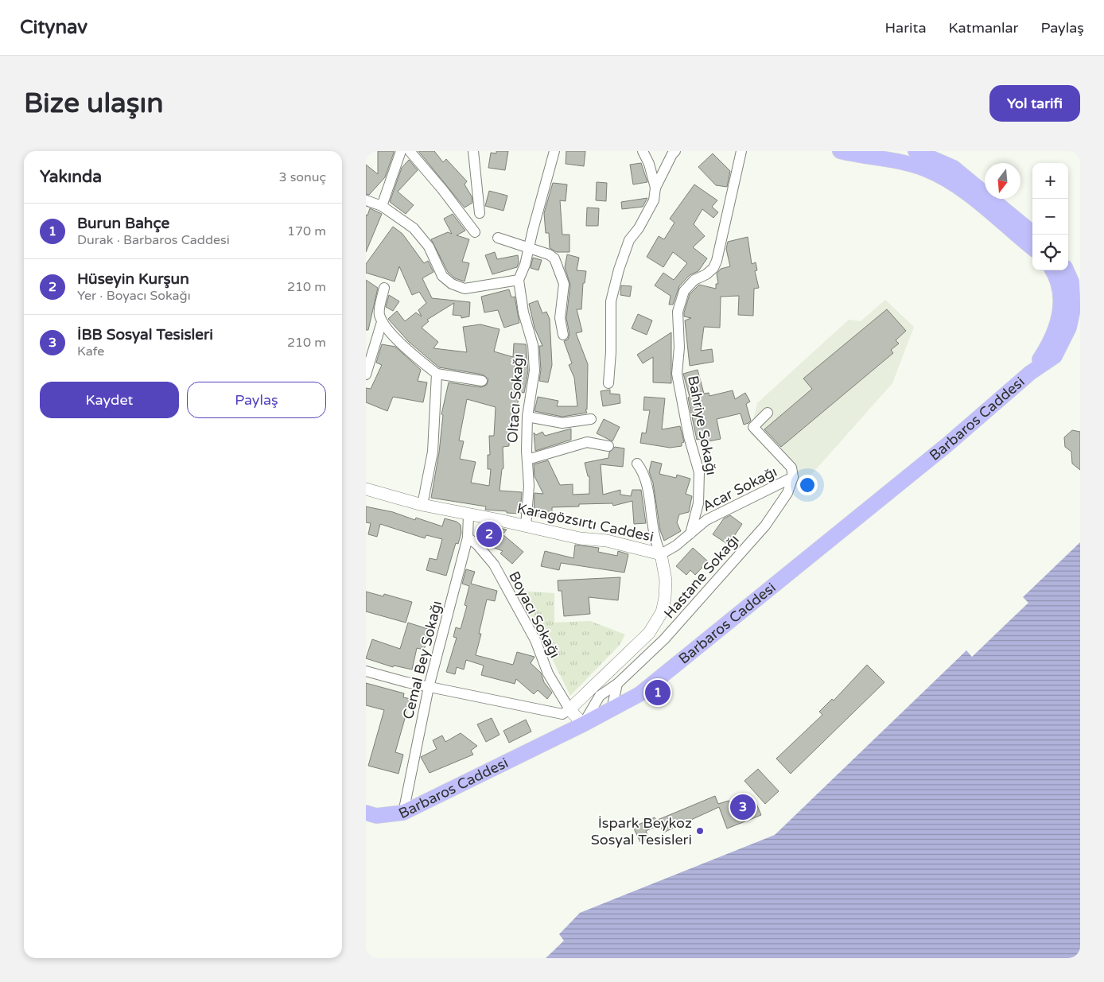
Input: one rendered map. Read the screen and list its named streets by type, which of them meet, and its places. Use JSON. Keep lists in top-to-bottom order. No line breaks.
{"streets":{"main road":["Barbaros Caddesi"],"street":["Oltacı Sokağı","Bahriye Sokağı","Acar Sokağı","Karagözsırtı Caddesi","Hastane Sokağı","Boyacı Sokağı","Cemal Bey Sokağı"]},"crossings":[["Oltacı Sokağı","Karagözsırtı Caddesi"],["Barbaros Caddesi","Hastane Sokağı"],["Barbaros Caddesi","Cemal Bey Sokağı"],["Bahriye Sokağı","Acar Sokağı"],["Acar Sokağı","Karagözsırtı Caddesi"],["Acar Sokağı","Hastane Sokağı"],["Karagözsırtı Caddesi","Boyacı Sokağı"],["Karagözsırtı Caddesi","Cemal Bey Sokağı"],["Boyacı Sokağı","Cemal Bey Sokağı"]],"places":["İspark Beykoz Sosyal Tesisleri"],"north":"bottom","page":{"header":"Citynav","nav":["Harita","Katmanlar","Paylaş"],"buttons":["Yol tarifi",["Kaydet","Paylaş"]],"title":"Bize ulaşın","heading":["Yakında","3 sonuç"],"map_buttons":["+","−"],"list":[{"mark":"1","name":"Burun Bahçe","note":"Durak · Barbaros Caddesi","value":"170 m"},{"mark":"2","name":"Hüseyin Kurşun","note":"Yer · Boyacı Sokağı","value":"210 m"},{"mark":"3","name":"İBB Sosyal Tesisleri","note":"Kafe","value":"210 m"}],"pins":["2","1","3"]}}
